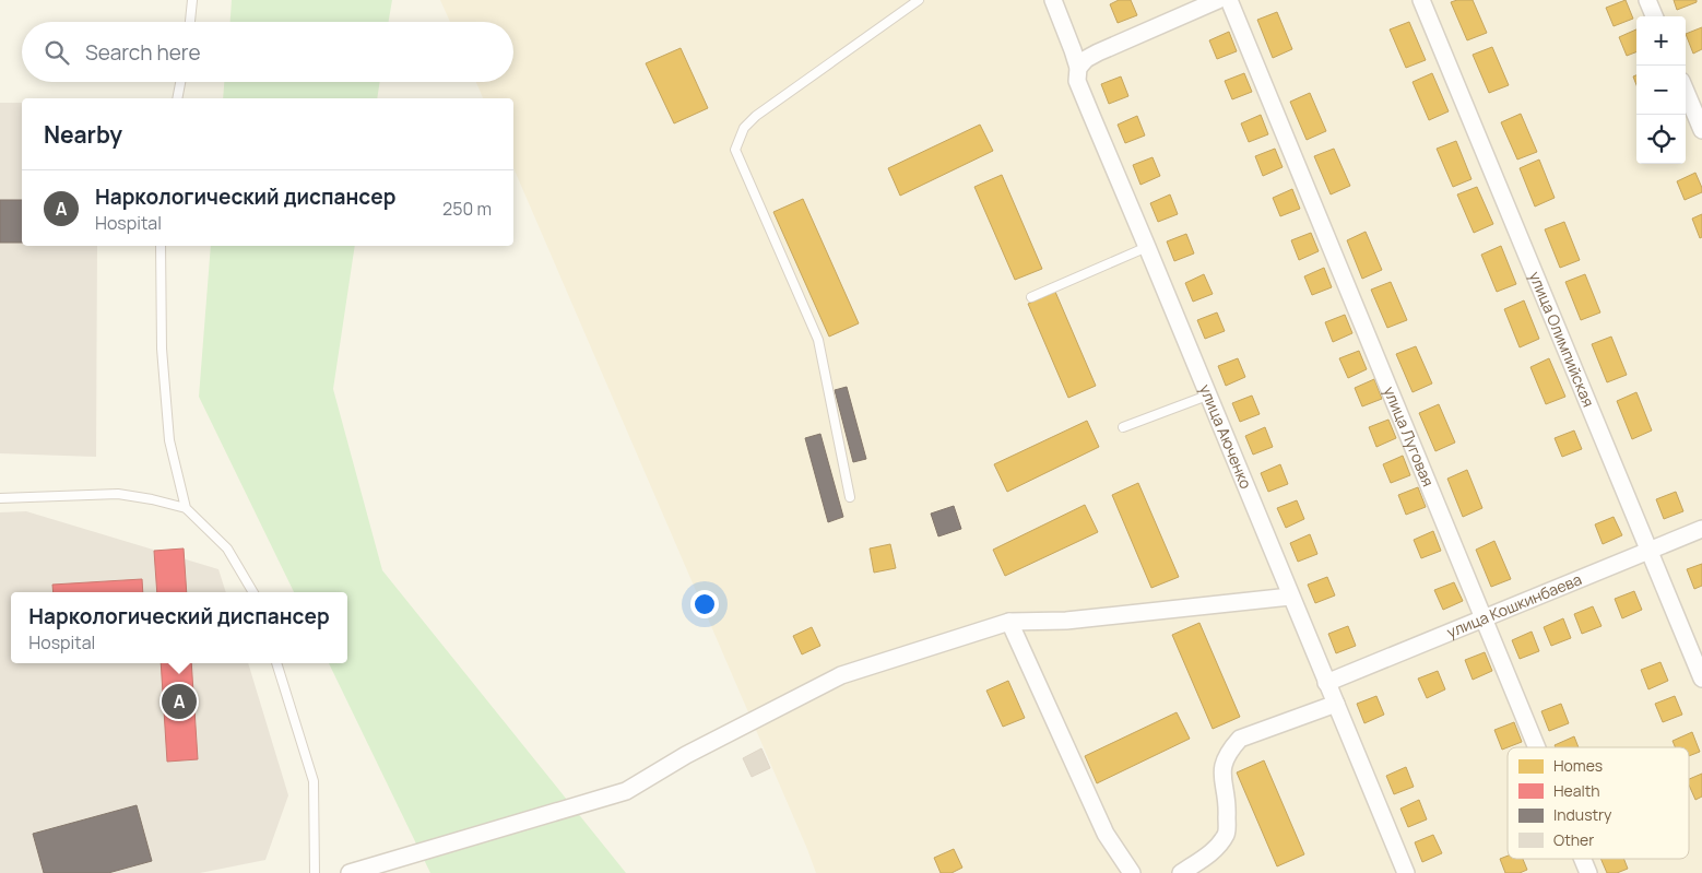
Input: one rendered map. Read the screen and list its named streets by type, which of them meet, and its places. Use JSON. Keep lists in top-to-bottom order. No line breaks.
{"streets":{"street":["улица Олимпийская","улица Луговая","улица Аюченко","улица Кошкинбаева"]},"crossings":[["улица Олимпийская","улица Кошкинбаева"],["улица Луговая","улица Кошкинбаева"],["улица Аюченко","улица Кошкинбаева"]],"legend":["Homes","Health","Industry","Other"],"page":{"map_buttons":["+","−"],"search":"Search here","heading":"Nearby","list":[{"mark":"A","name":"Наркологический диспансер","note":"Hospital","value":"250 m"}],"popup":["Наркологический диспансер","Hospital"],"pins":"A"}}
